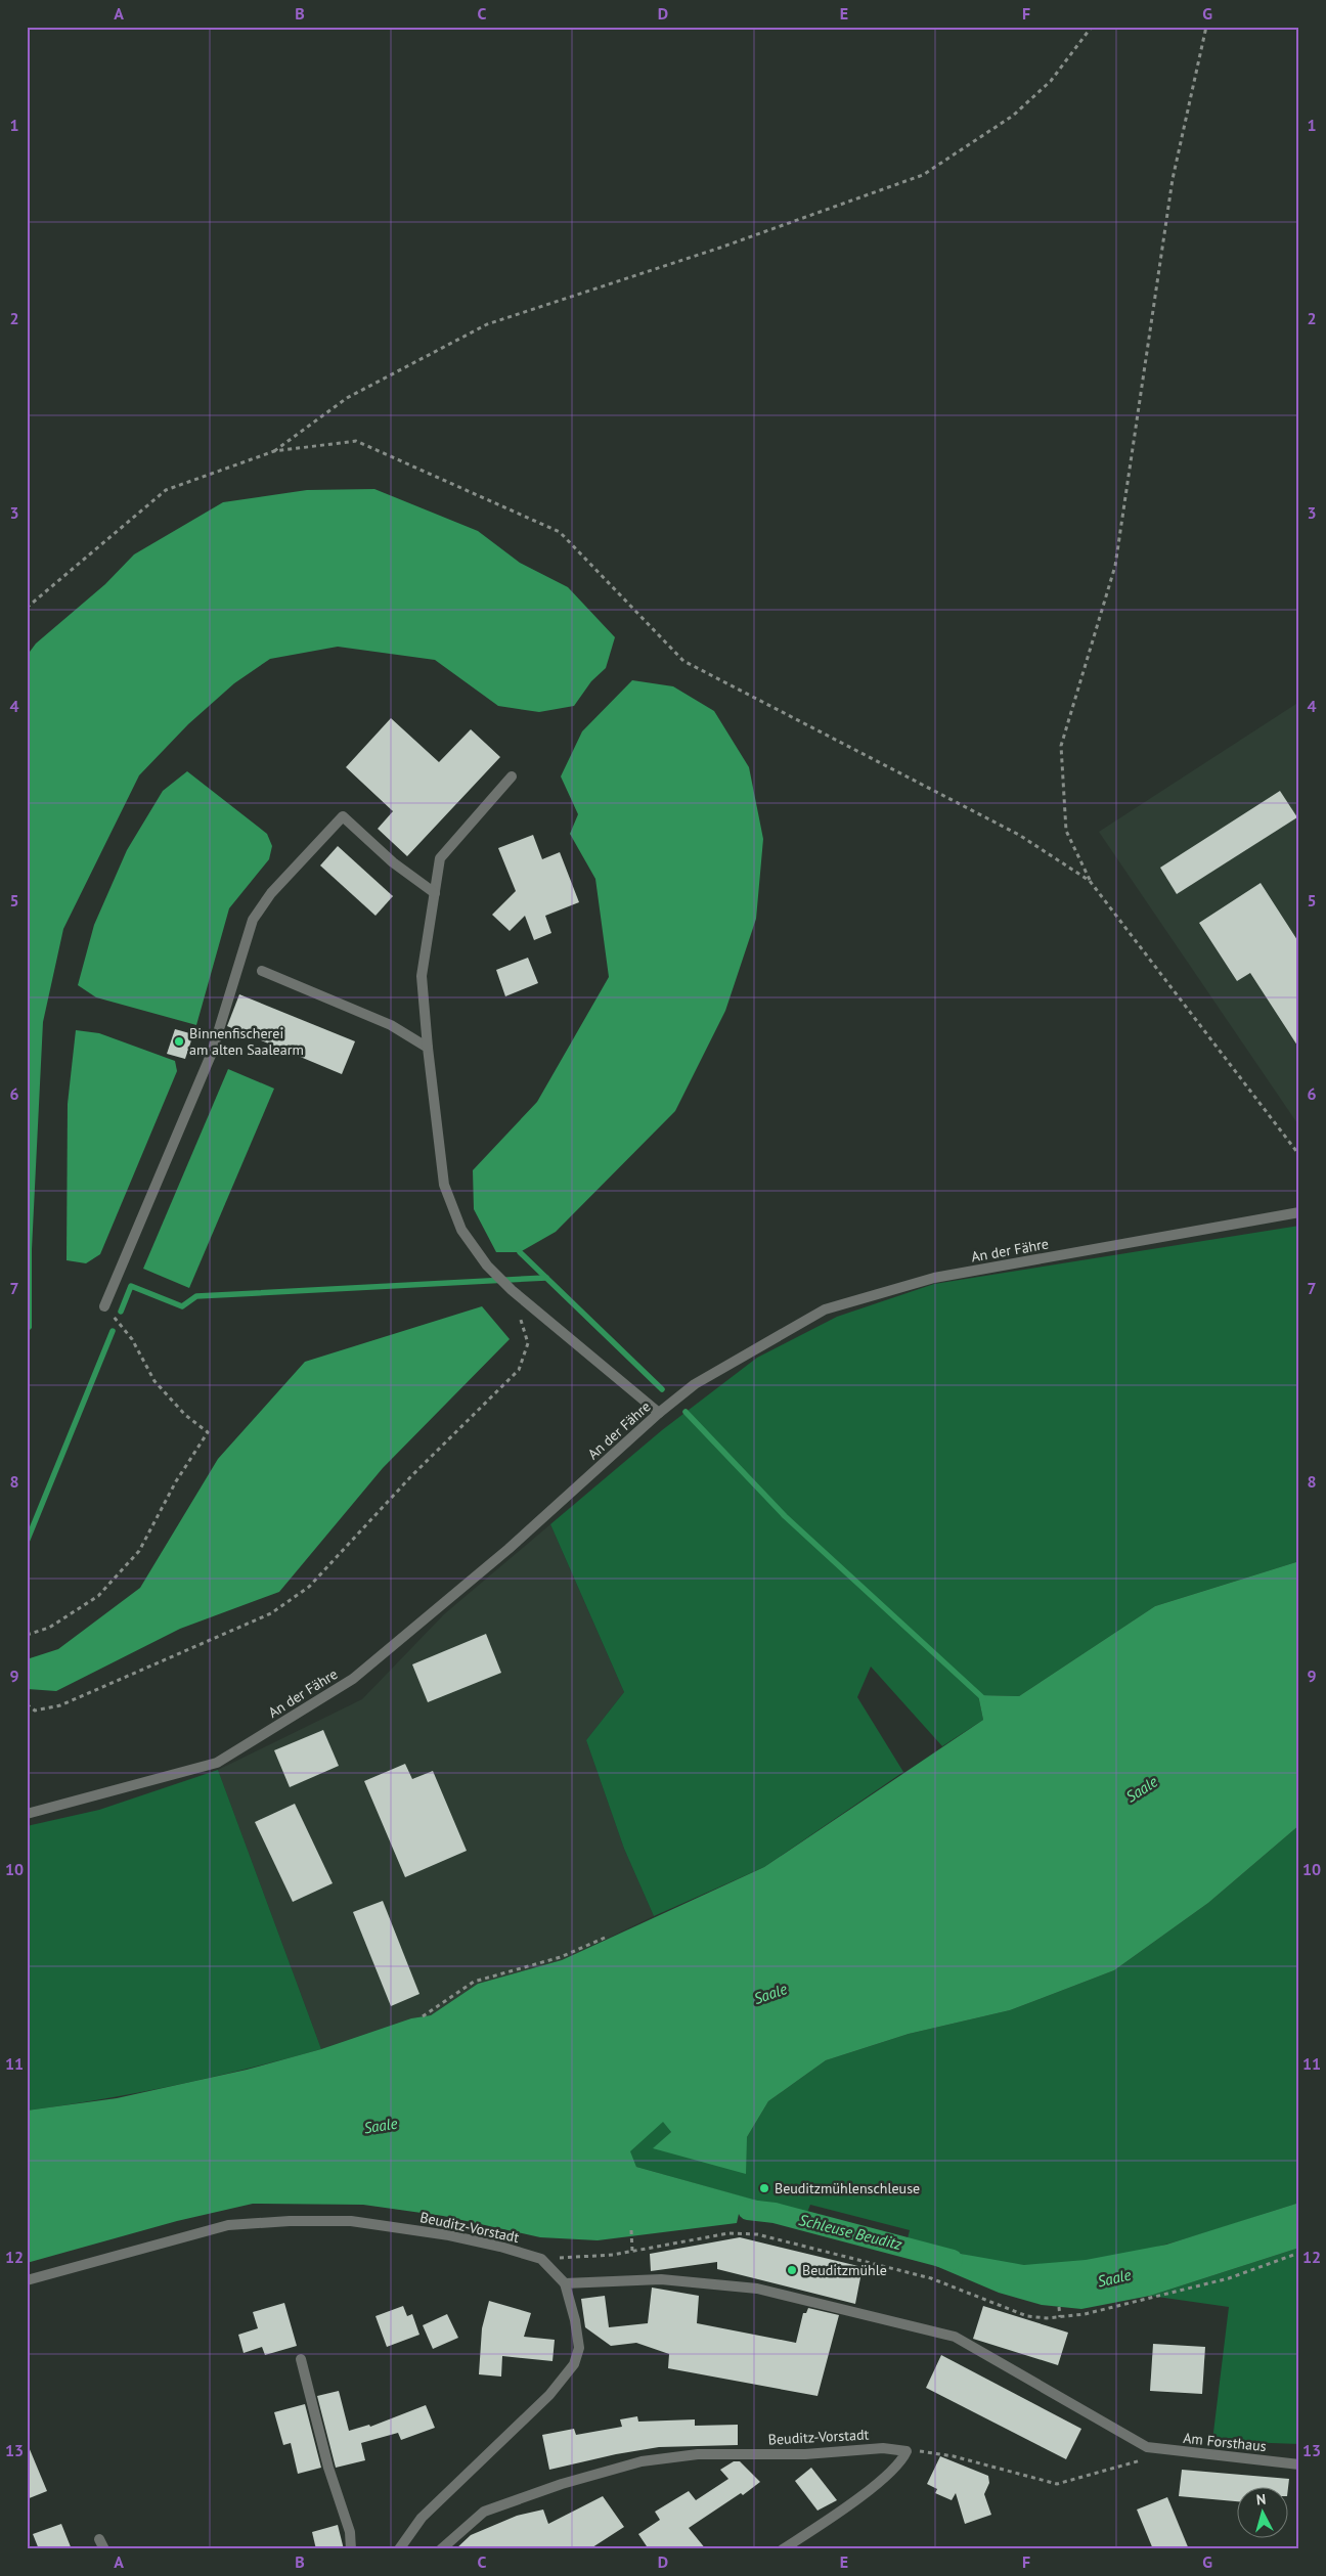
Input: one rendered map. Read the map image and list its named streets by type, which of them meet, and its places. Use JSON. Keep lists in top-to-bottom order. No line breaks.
{"streets":{"street":["An der Fähre","Beuditz-Vorstadt","Am Forsthaus"]},"crossings":[["Beuditz-Vorstadt","Am Forsthaus"]],"water":["Saale","Schleuse Beuditz"],"places":["Binnenfischerei am alten Saalearm","Beuditzmühlenschleuse","Beuditzmühle"],"north":"top","grid":{"columns":["A","B","C","D","E","F","G"],"rows":["1","2","3","4","5","6","7","8","9","10","11","12","13"]}}
